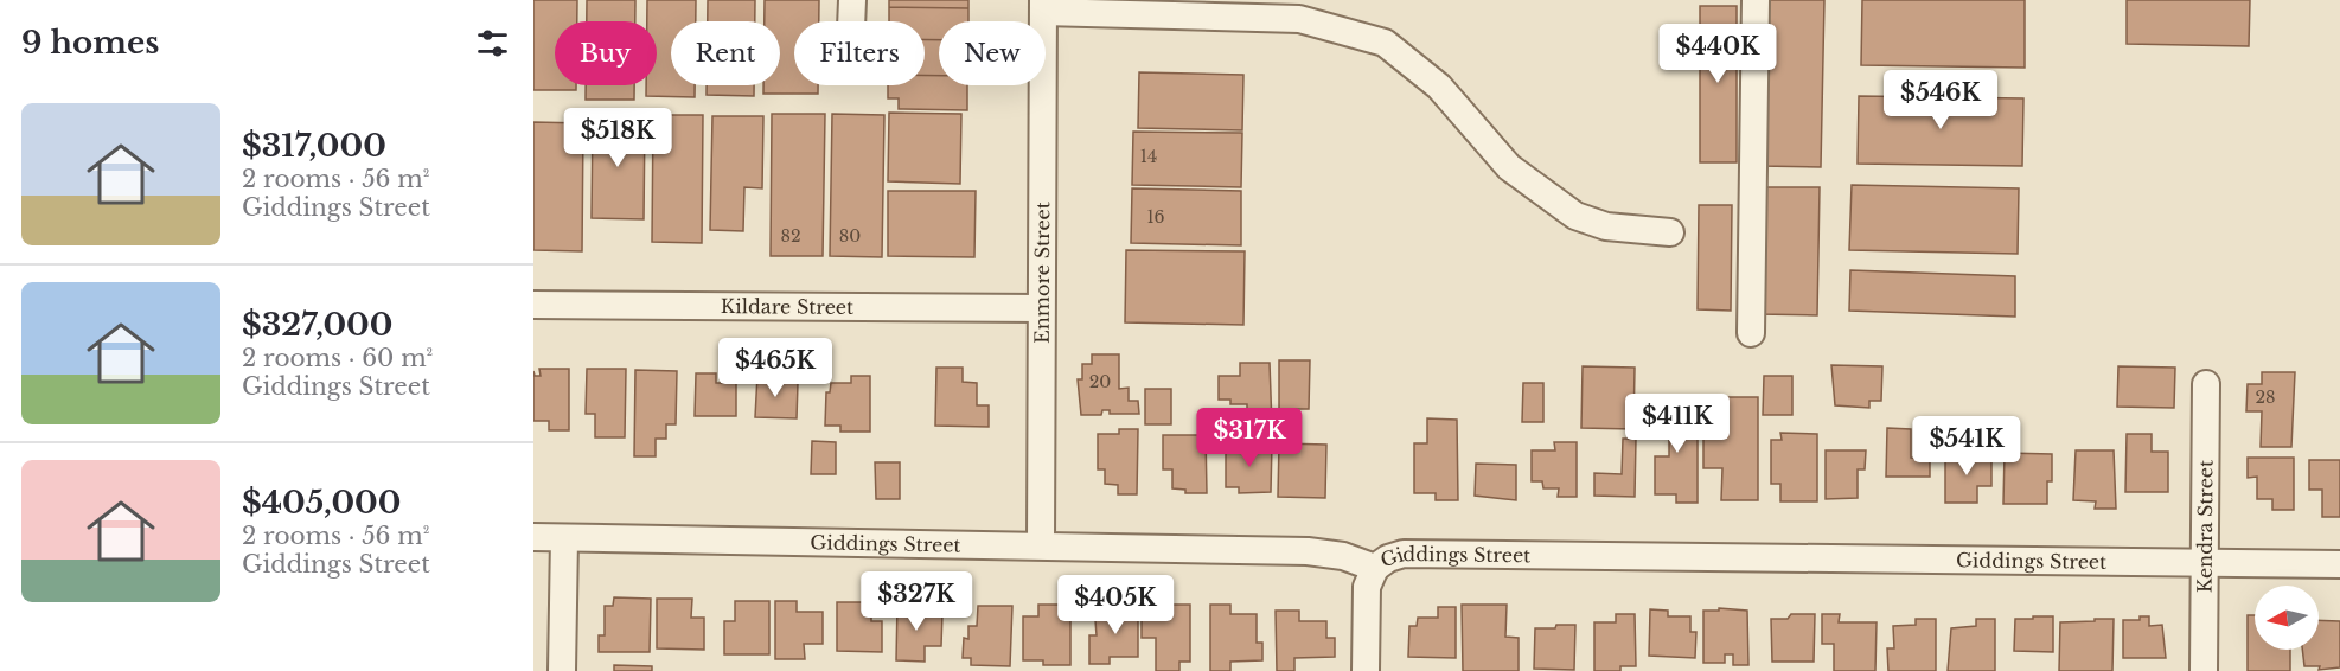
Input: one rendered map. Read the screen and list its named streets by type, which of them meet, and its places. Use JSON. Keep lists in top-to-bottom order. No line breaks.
{"streets":{"street":["Enmore Street","Kildare Street","Kendra Street","Giddings Street"]},"crossings":[["Enmore Street","Kildare Street"],["Enmore Street","Giddings Street"],["Kendra Street","Giddings Street"]],"house_numbers":["14","16","82","80","20","28"],"north":"left","page":{"heading":"9 homes","chip":["Buy","Rent","Filters","New"],"price":["$440K","$546K","$518K","$465K","$411K","$317K","$541K","$327K","$405K"],"list":[{"name":"$317,000","note":"2 rooms · 56 m² · Giddings Street"},{"name":"$327,000","note":"2 rooms · 60 m² · Giddings Street"},{"name":"$405,000","note":"2 rooms · 56 m² · Giddings Street"}]}}
